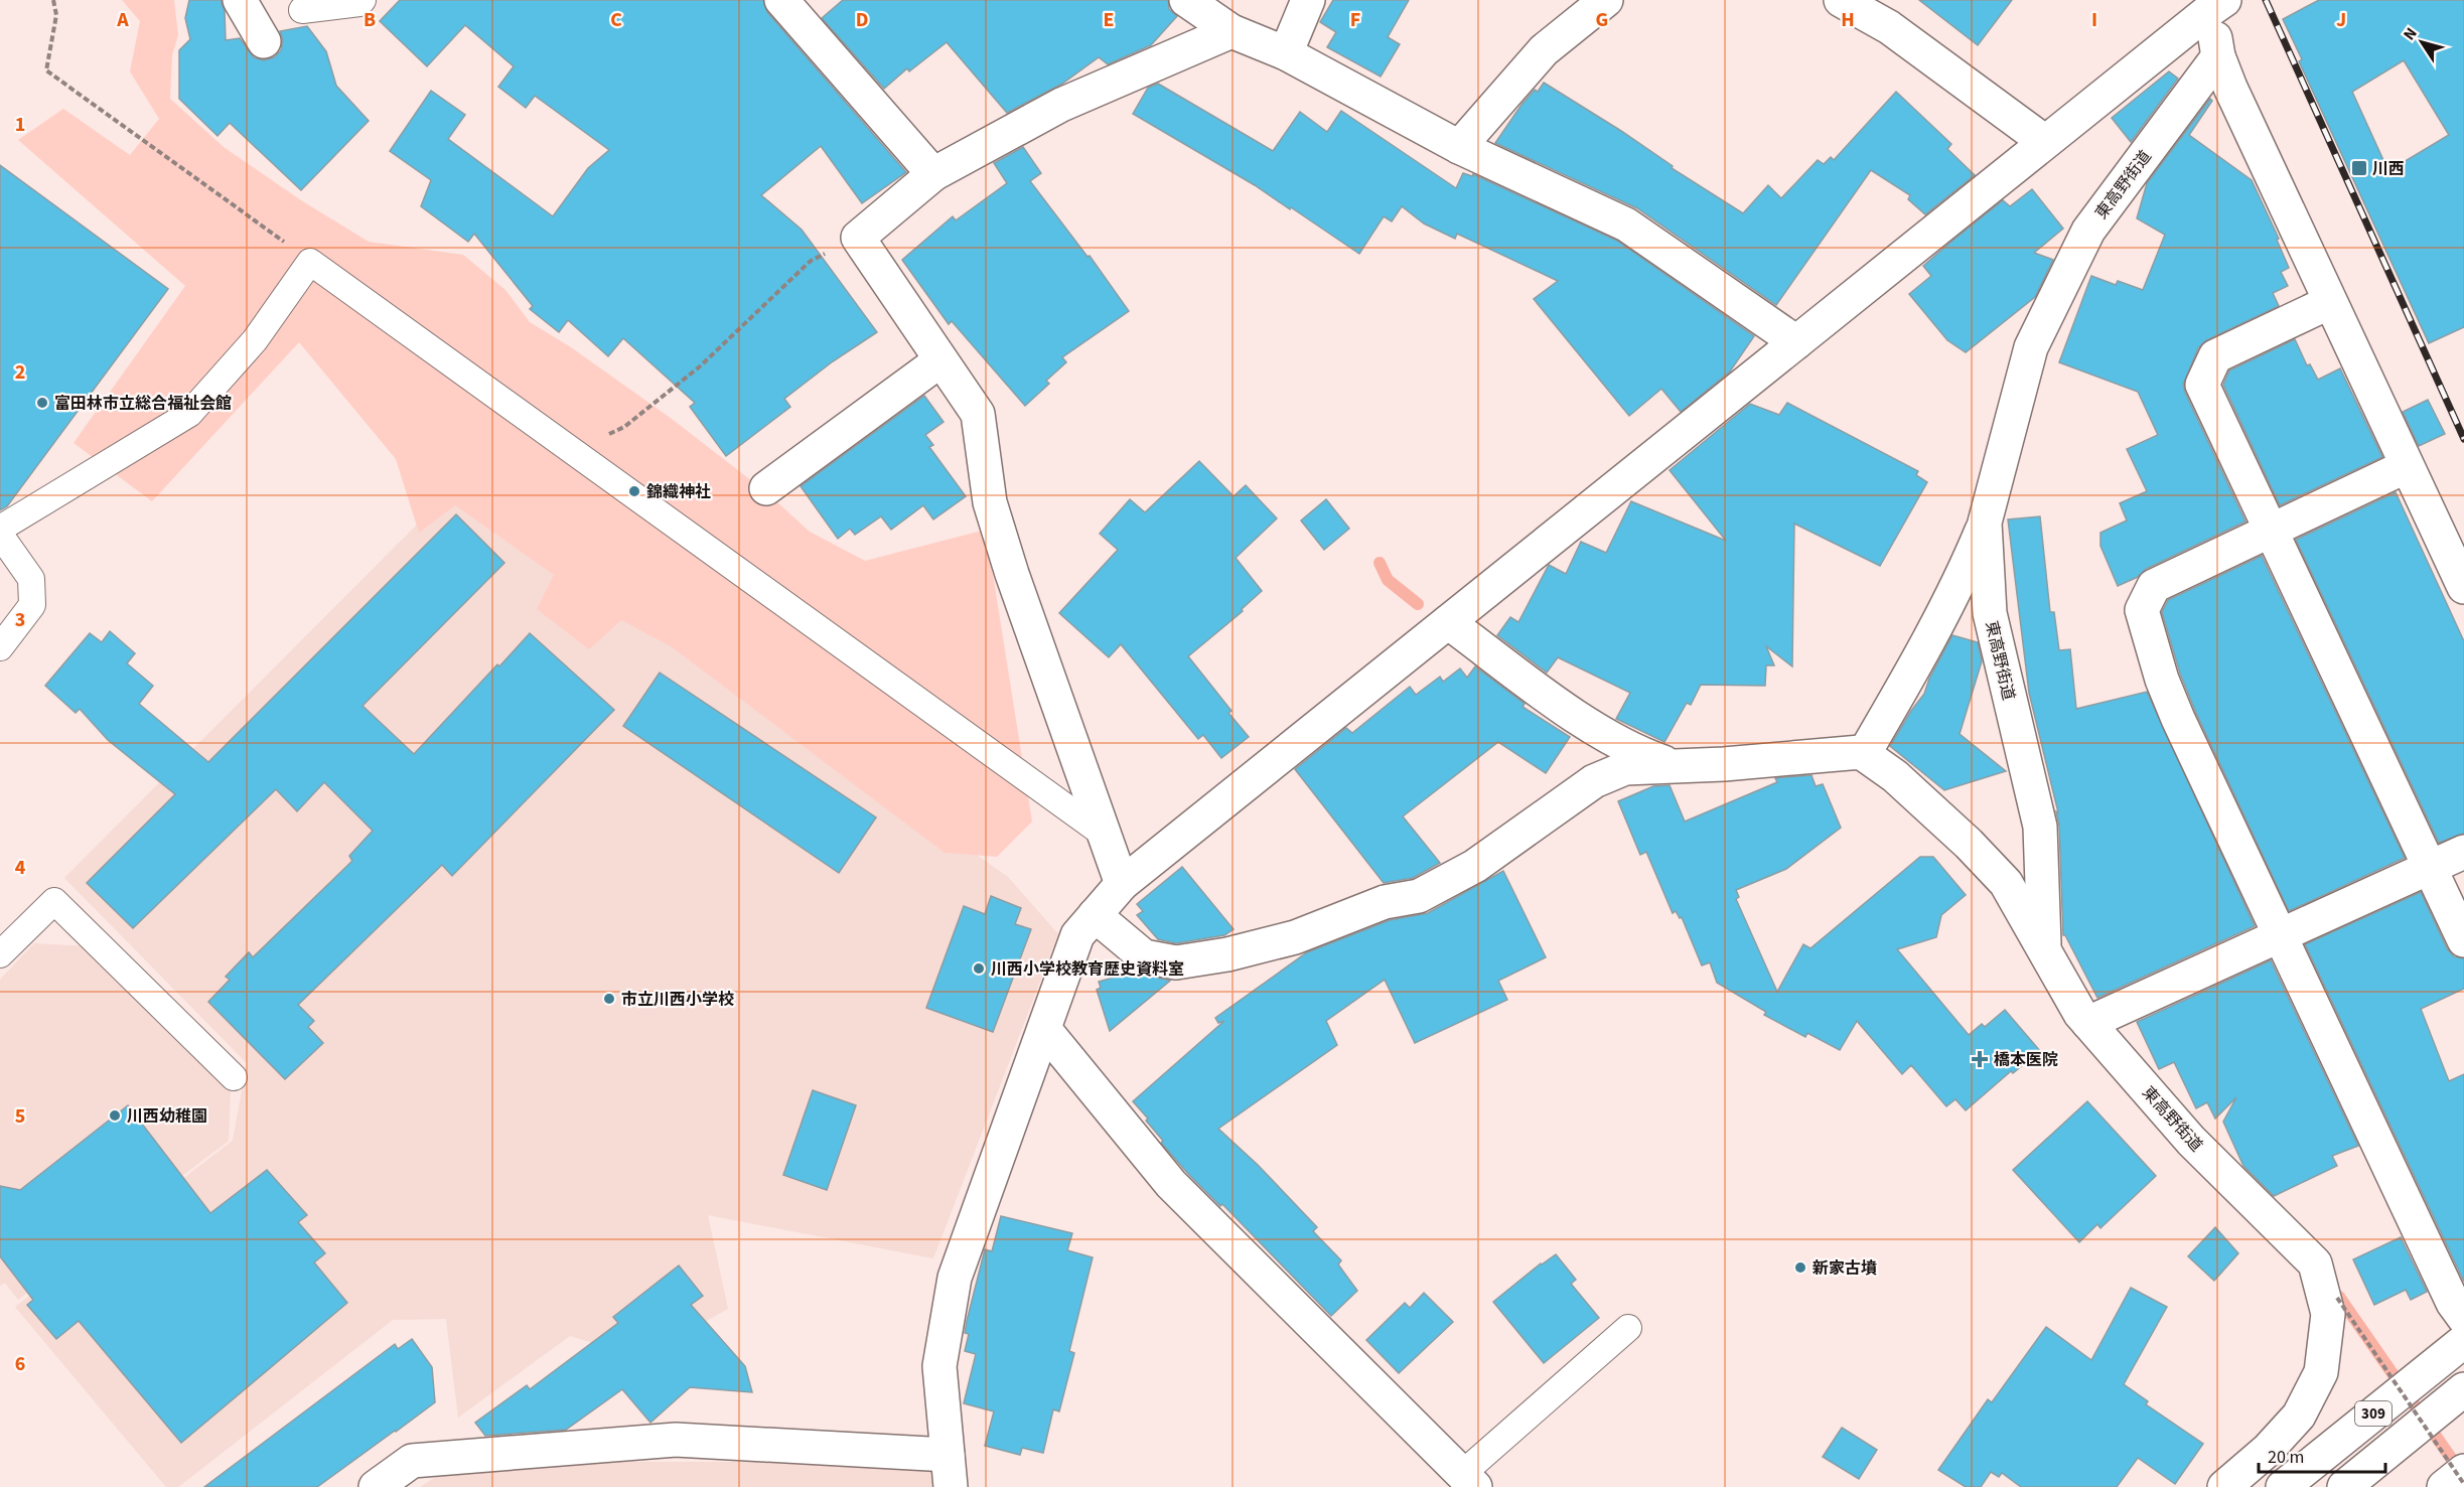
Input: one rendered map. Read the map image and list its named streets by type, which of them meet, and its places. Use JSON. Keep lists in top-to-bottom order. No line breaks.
{"streets":{"main road":["東高野街道","309"]},"places":{"transit":["川西"],"other":["富田林市立総合福祉会館","錦織神社","川西小学校教育歴史資料室","市立川西小学校","川西幼稚園","新家古墳"],"health":["橋本医院"]},"scale_bar":"20 m","north":"top left","grid":{"columns":["A","B","C","D","E","F","G","H","I","J"],"rows":["1","2","3","4","5","6"]}}
